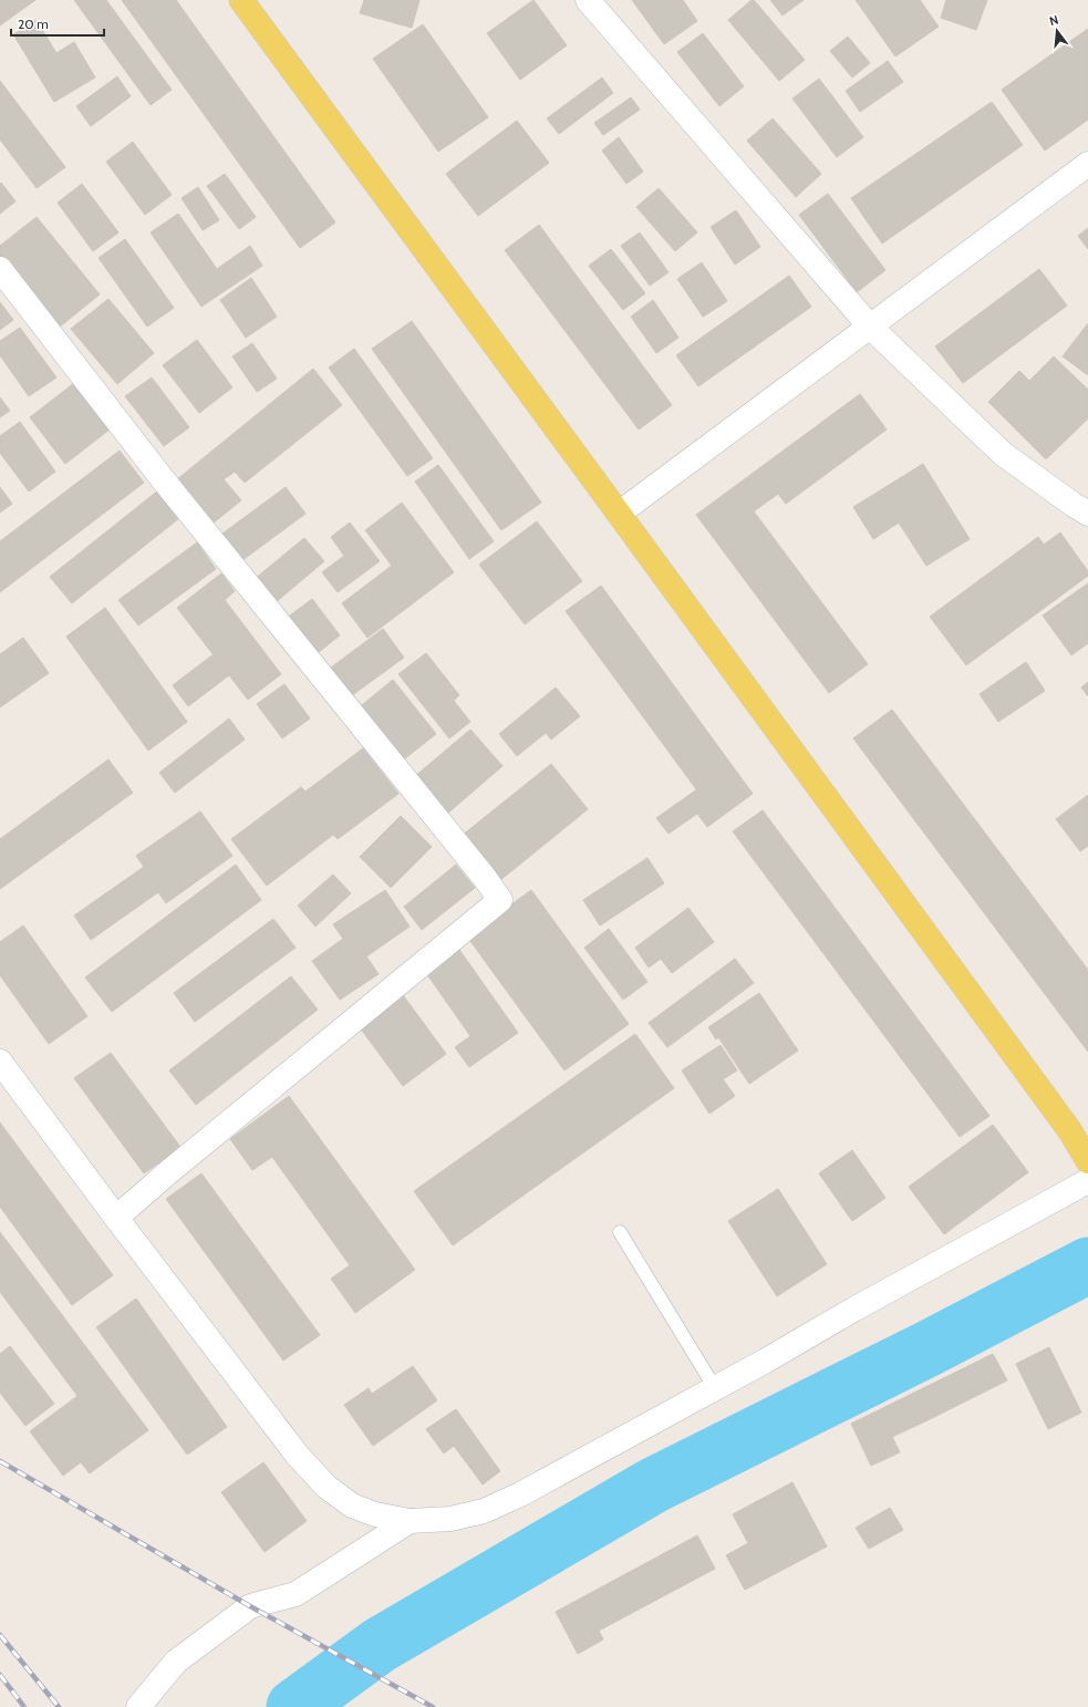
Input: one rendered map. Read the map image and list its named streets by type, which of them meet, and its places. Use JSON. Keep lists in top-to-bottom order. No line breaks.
{"scale_bar":"20 m","north":"top"}
